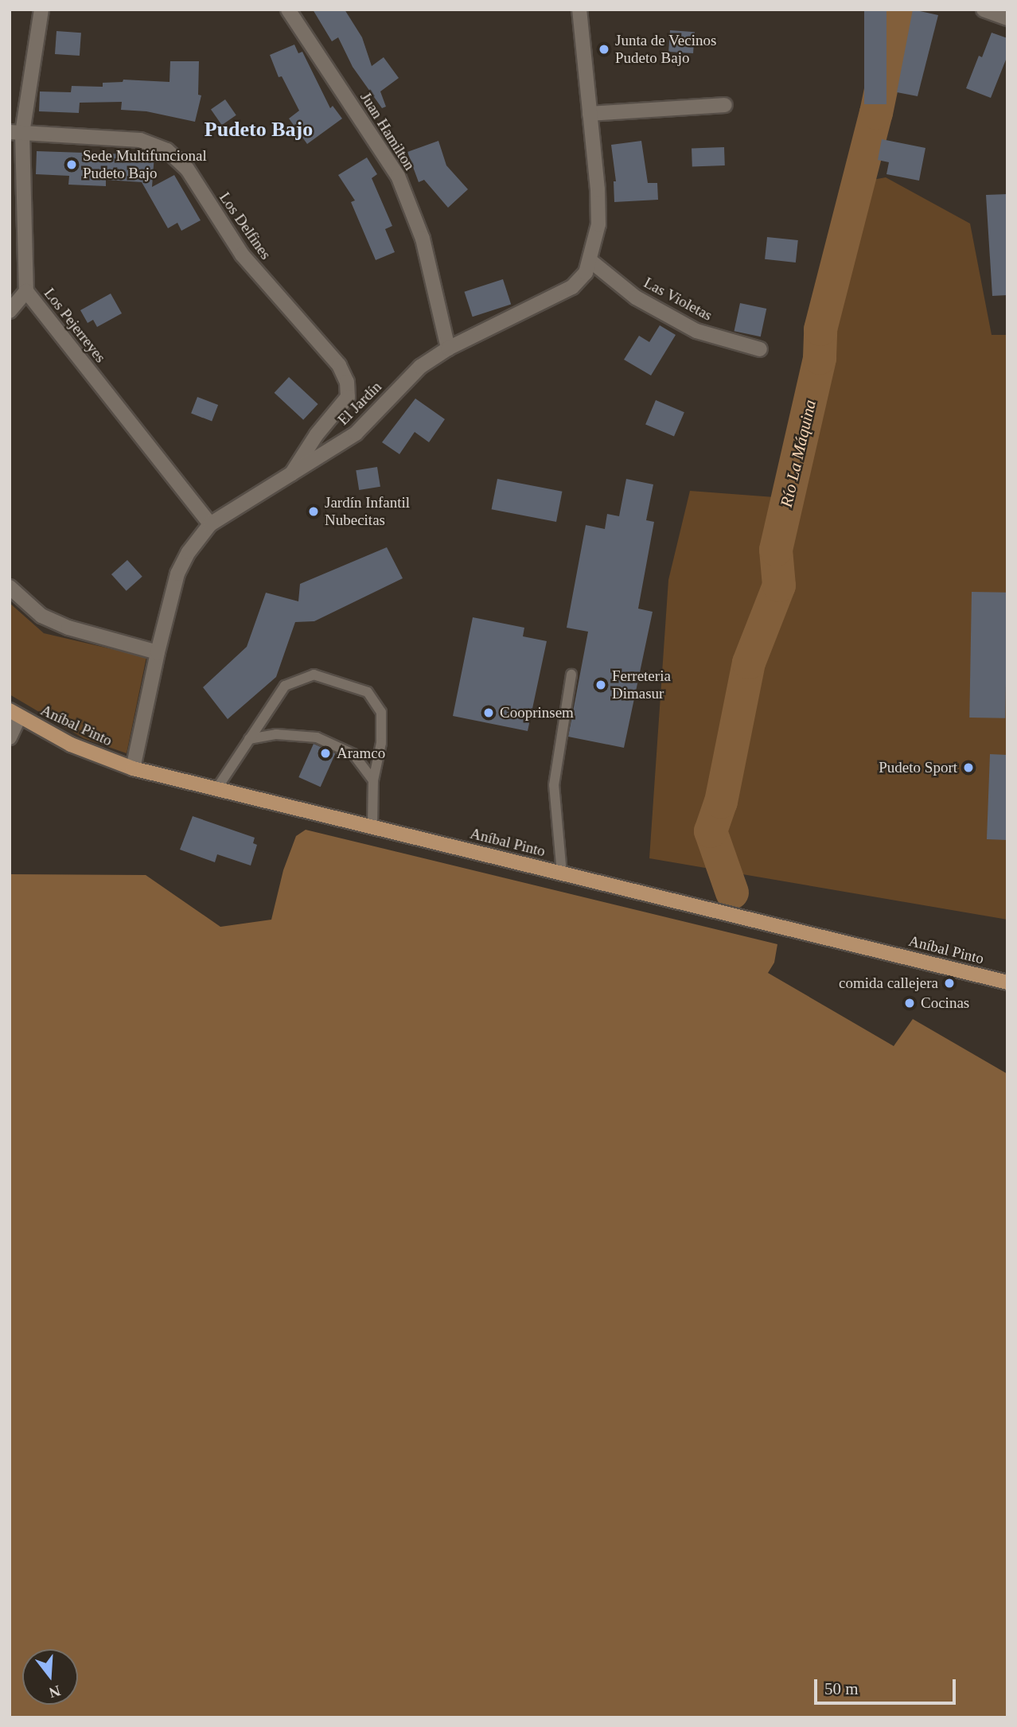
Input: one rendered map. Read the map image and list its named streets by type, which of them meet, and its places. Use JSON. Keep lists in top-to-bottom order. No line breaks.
{"streets":{"main road":["Aníbal Pinto"],"street":["Juan Hamilton","Los Delfines","Las Violetas","Los Pejerreyes","El Jardín"]},"crossings":[["Juan Hamilton","El Jardín"],["Los Delfines","Los Pejerreyes"],["Los Delfines","El Jardín"],["Las Violetas","El Jardín"],["Los Pejerreyes","El Jardín"],["El Jardín","Aníbal Pinto"]],"districts":["Pudeto Bajo"],"water":["Río La Máquina"],"places":["Junta de Vecinos Pudeto Bajo","Sede Multifuncional Pudeto Bajo","Jardín Infantil Nubecitas","Ferreteria Dimasur","Cooprinsem","Aramco","Pudeto Sport","comida callejera","Cocinas"],"scale_bar":"50 m","north":"bottom"}
